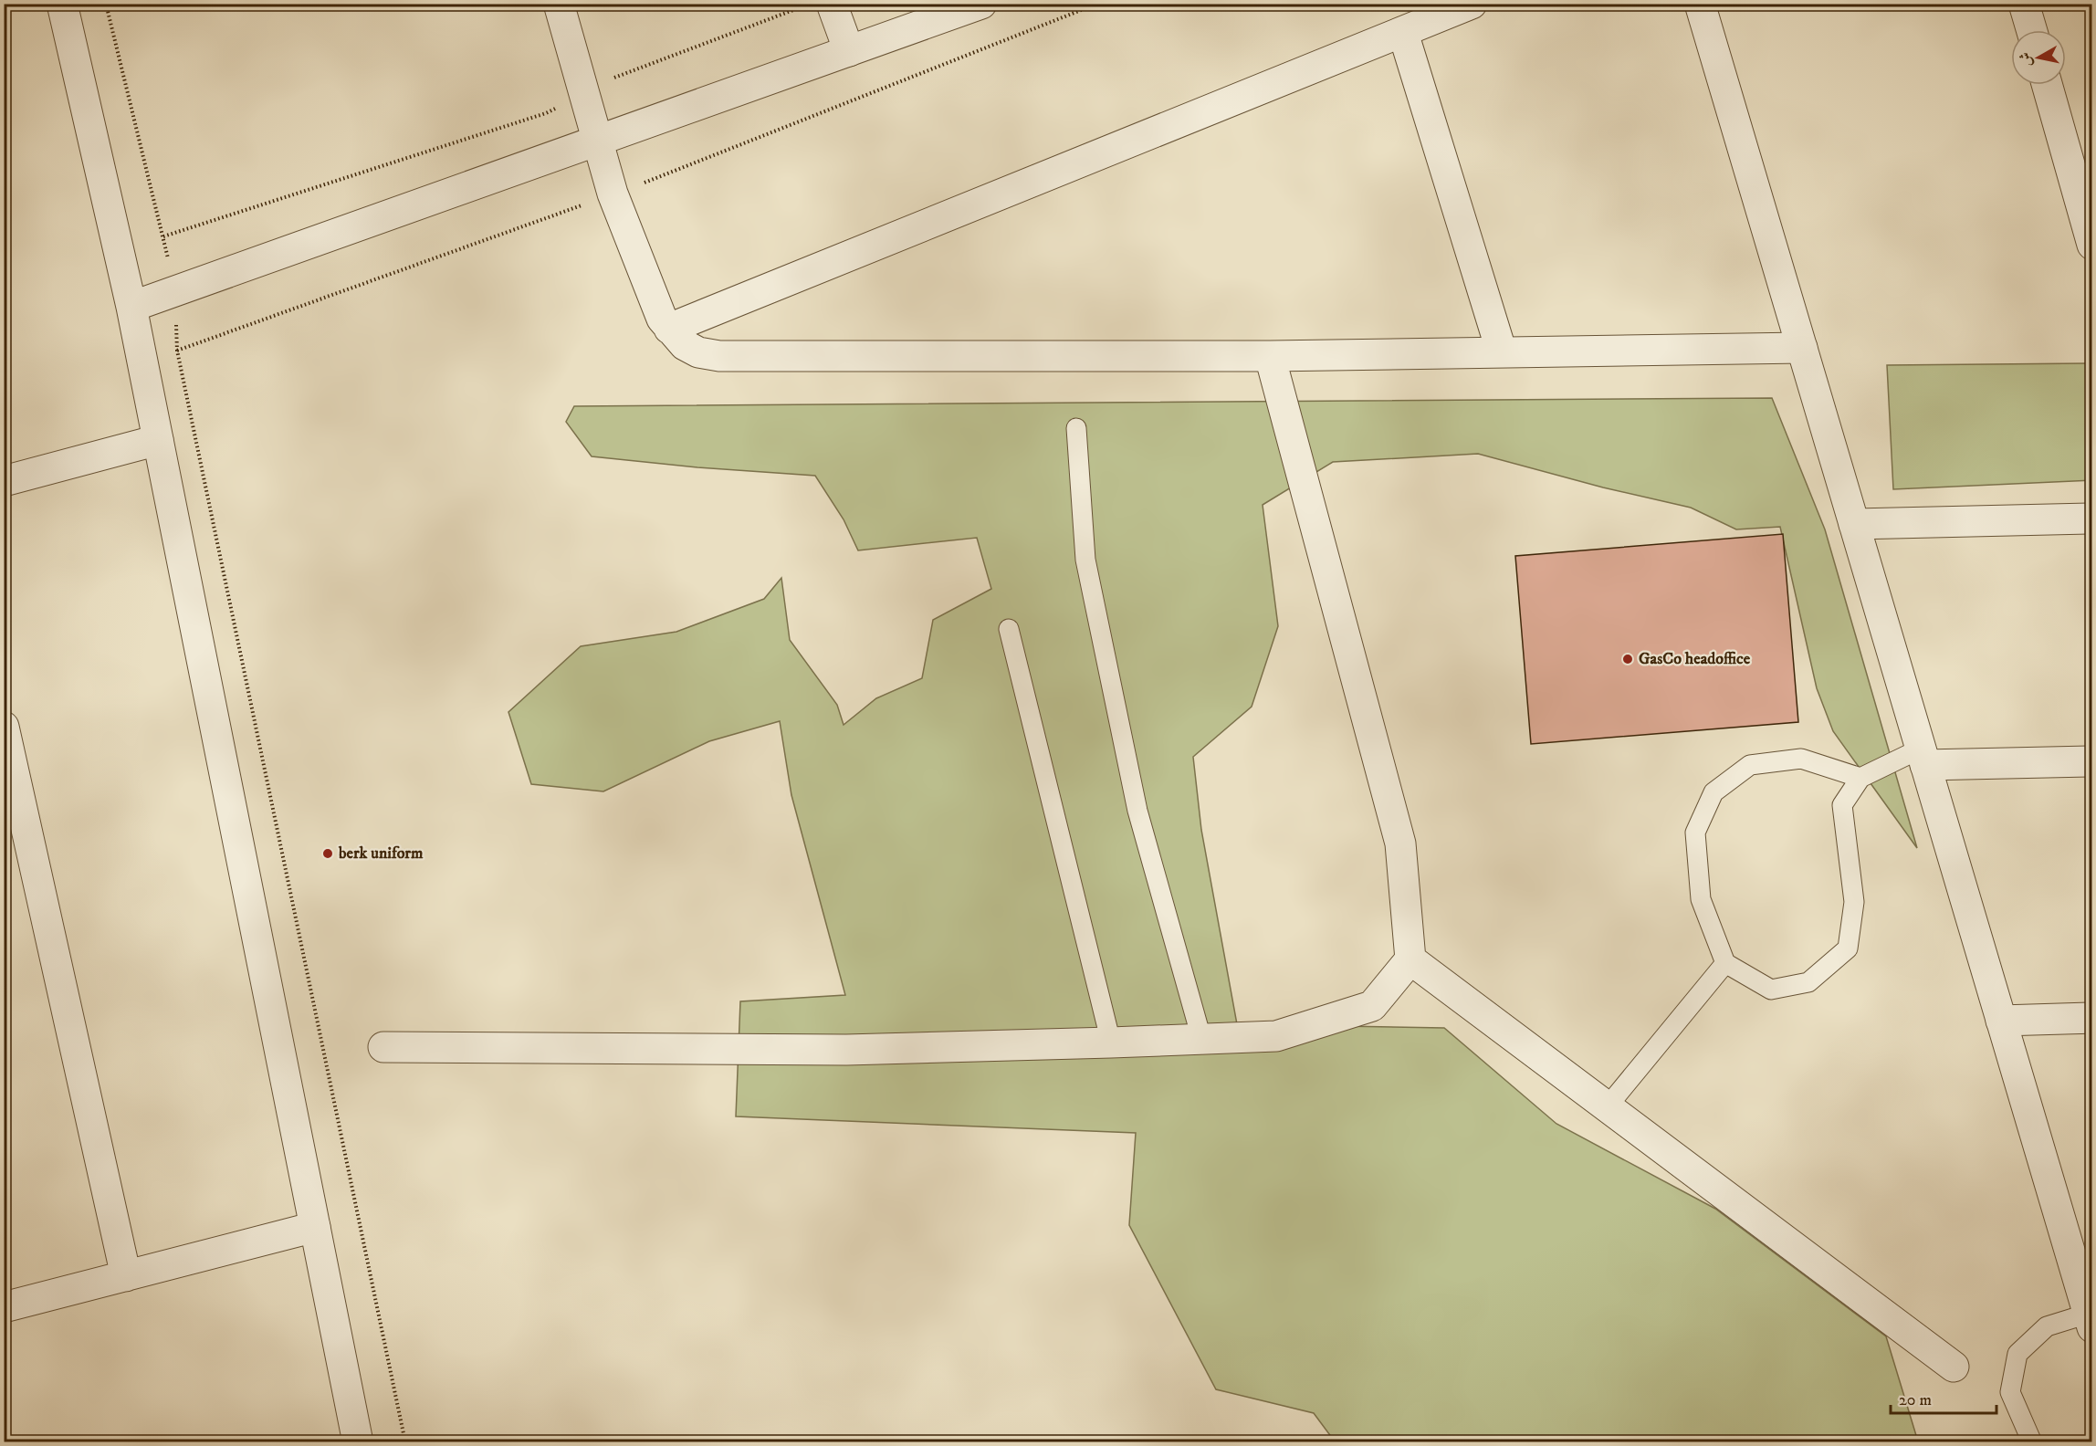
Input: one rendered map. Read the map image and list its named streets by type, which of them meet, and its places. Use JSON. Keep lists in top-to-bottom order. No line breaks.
{"places":["GasCo headoffice","berk uniform"],"scale_bar":"20 m","north":"left"}
